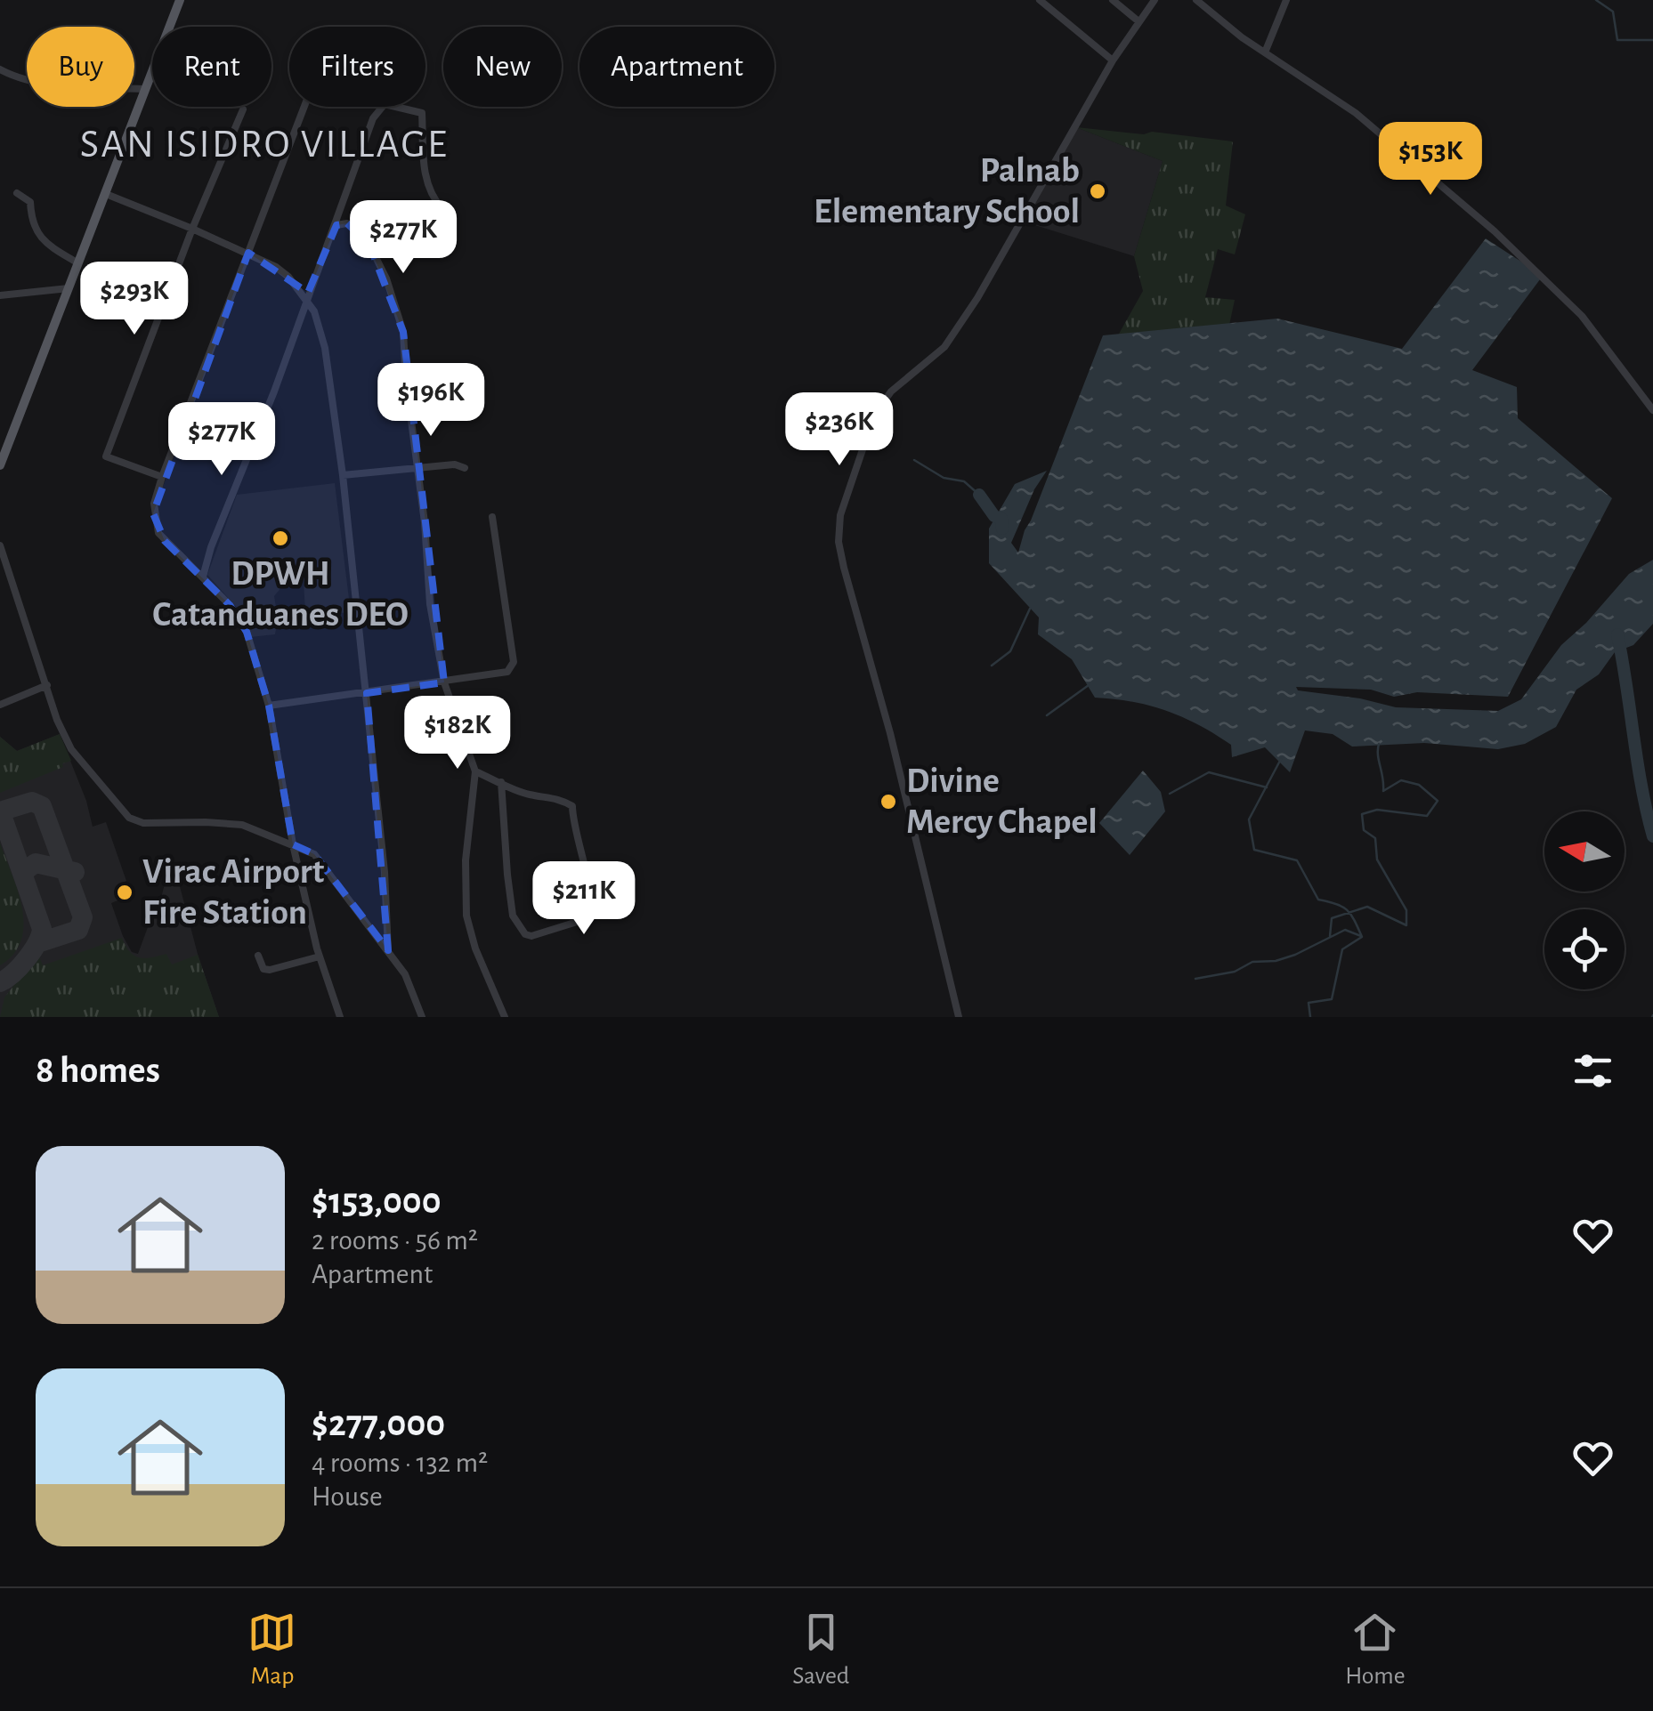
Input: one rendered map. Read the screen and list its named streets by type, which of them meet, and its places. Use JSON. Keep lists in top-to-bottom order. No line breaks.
{"districts":["SAN ISIDRO VILLAGE"],"places":["Palnab Elementary School","DPWH Catanduanes DEO","Divine Mercy Chapel","Virac Airport Fire Station"],"north":"left","page":{"chip":["Buy","Rent","Filters","New","Apartment"],"price":["$153K","$277K","$293K","$196K","$236K","$277K","$182K","$211K"],"heading":"8 homes","list":[{"name":"$153,000","note":"2 rooms · 56 m² · Apartment"},{"name":"$277,000","note":"4 rooms · 132 m² · House"}],"tabs":["Map","Saved","Home"]}}
